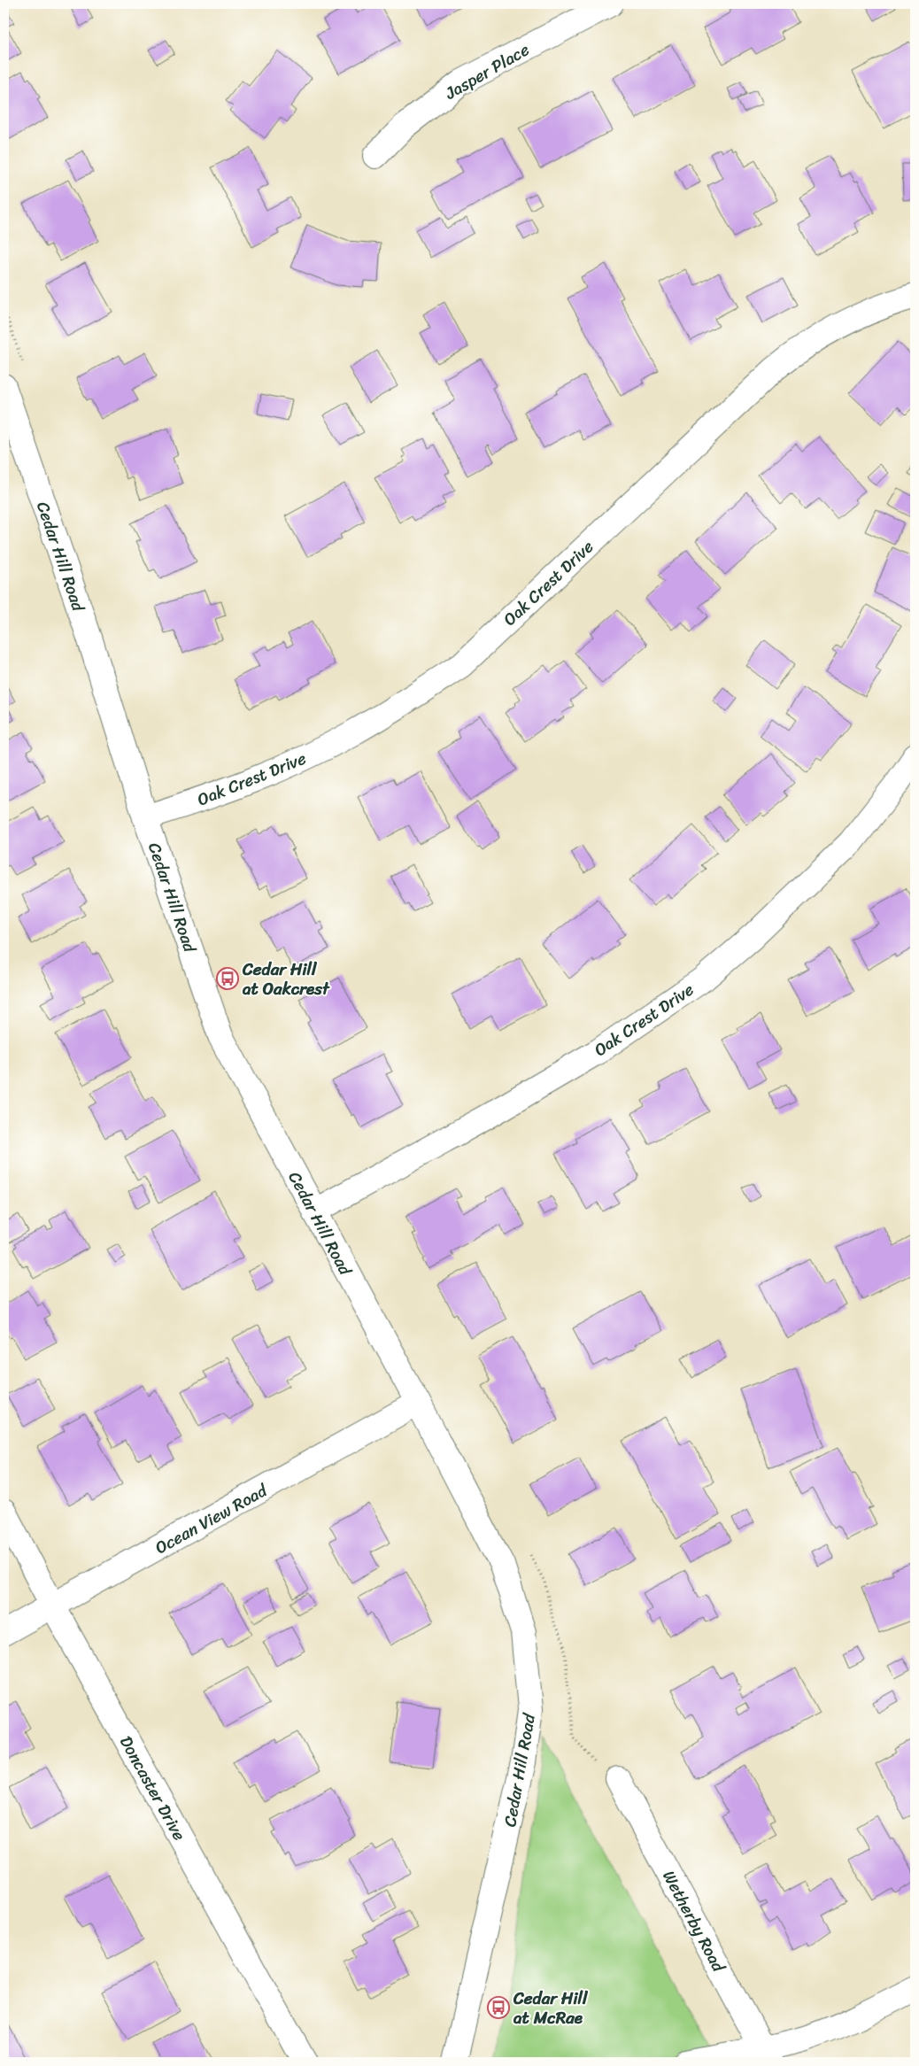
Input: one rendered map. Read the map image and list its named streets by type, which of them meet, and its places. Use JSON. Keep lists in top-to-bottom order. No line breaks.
{"streets":{"street":["Jasper Place","Cedar Hill Road","Oak Crest Drive","Ocean View Road","Doncaster Drive","Wetherby Road"]},"crossings":[["Cedar Hill Road","Oak Crest Drive"],["Cedar Hill Road","Ocean View Road"],["Ocean View Road","Doncaster Drive"]],"places":{"bus stop":["Cedar Hill at Oakcrest","Cedar Hill at McRae"]}}
